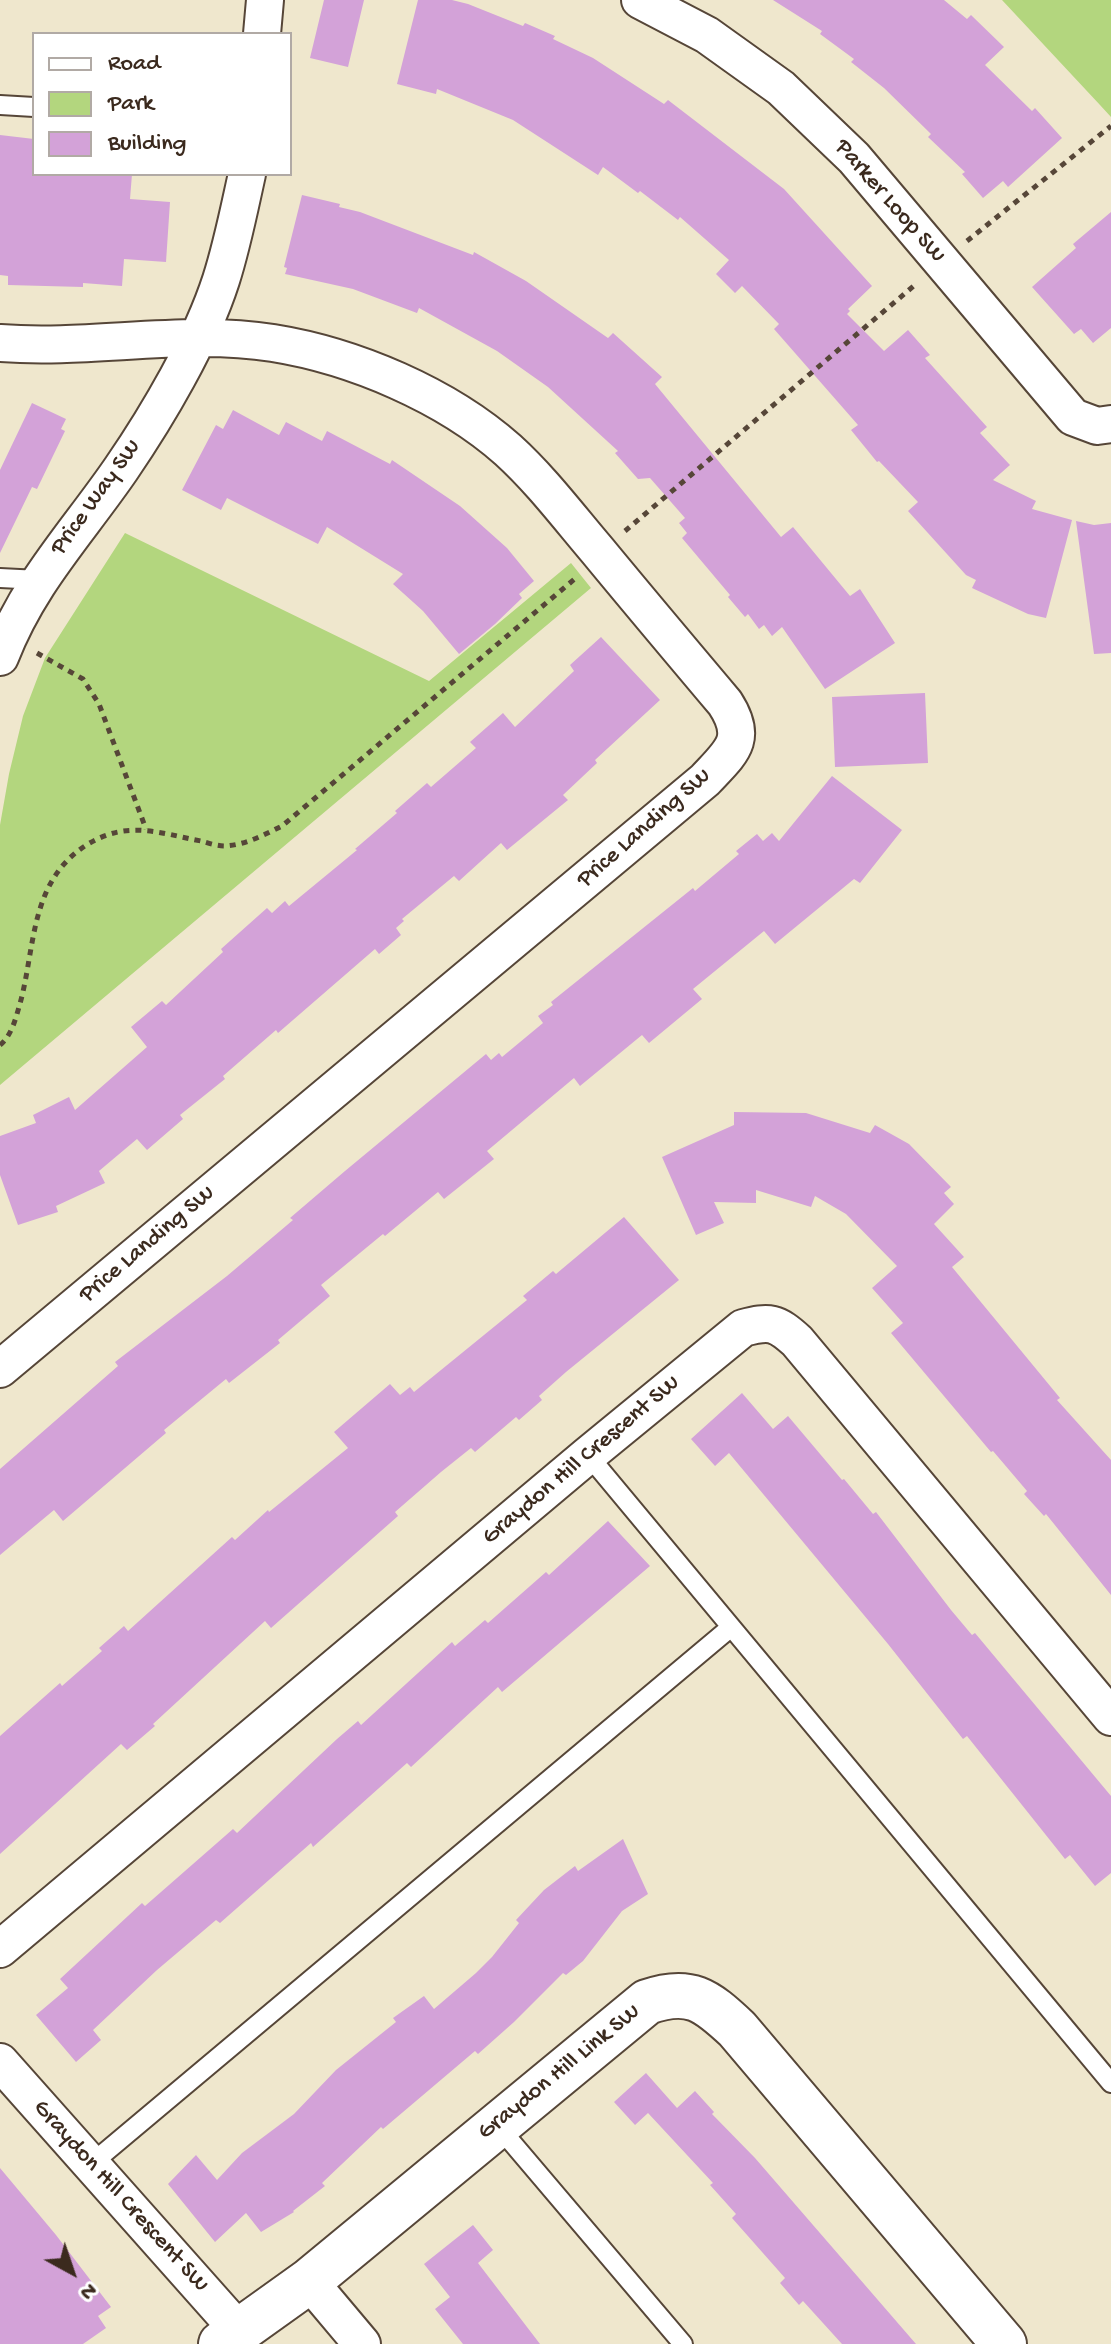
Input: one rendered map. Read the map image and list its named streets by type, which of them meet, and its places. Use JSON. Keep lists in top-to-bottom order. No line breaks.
{"streets":{"street":["Parker Loop SW","Price Way SW","Price Landing SW","Graydon Hill Crescent SW","Graydon Hill Link SW"]},"crossings":[["Price Way SW","Price Landing SW"],["Graydon Hill Crescent SW","Graydon Hill Link SW"]],"legend":["Road","Park","Building"],"north":"bottom right"}
